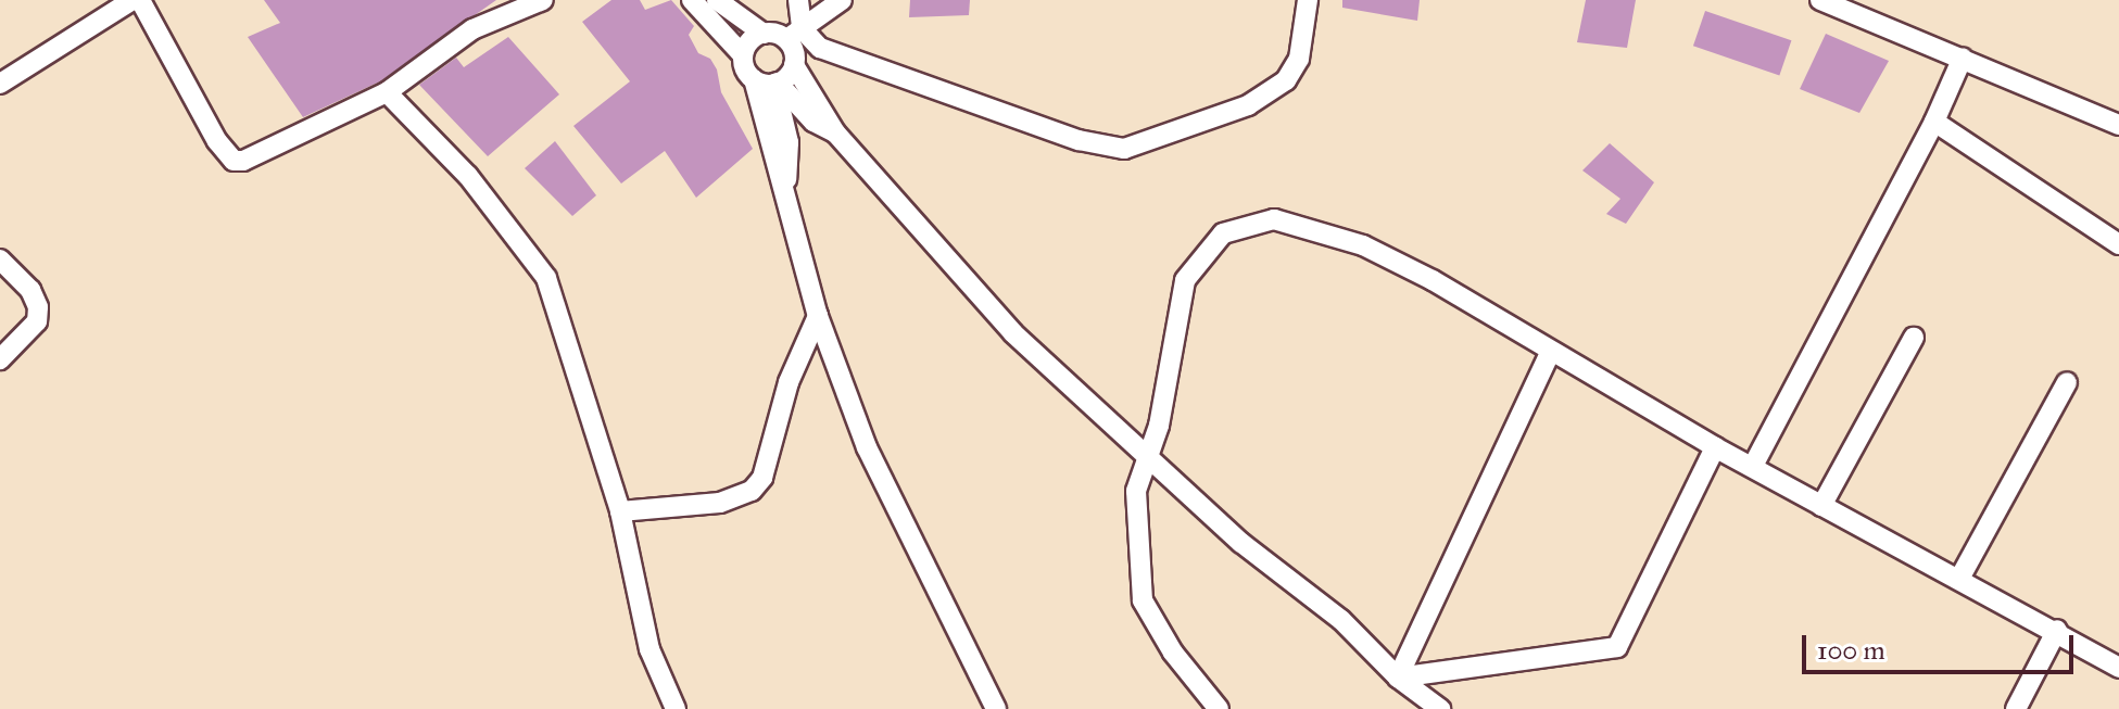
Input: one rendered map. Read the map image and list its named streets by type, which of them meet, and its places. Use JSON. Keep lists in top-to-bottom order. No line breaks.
{"scale_bar":"100 m"}
